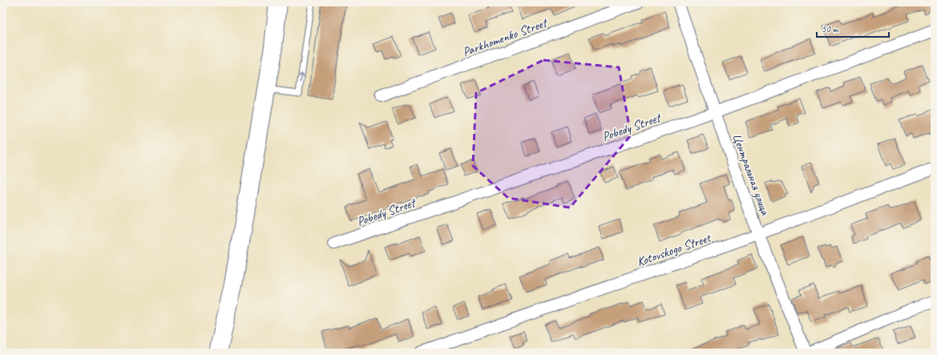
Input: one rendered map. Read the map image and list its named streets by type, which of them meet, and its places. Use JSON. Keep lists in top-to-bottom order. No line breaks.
{"streets":{"street":["Parkhomenko Street","Pobedy Street","Центральная улица","Kotovskogo Street"]},"crossings":[["Pobedy Street","Центральная улица"],["Центральная улица","Kotovskogo Street"]],"scale_bar":"50 m"}
